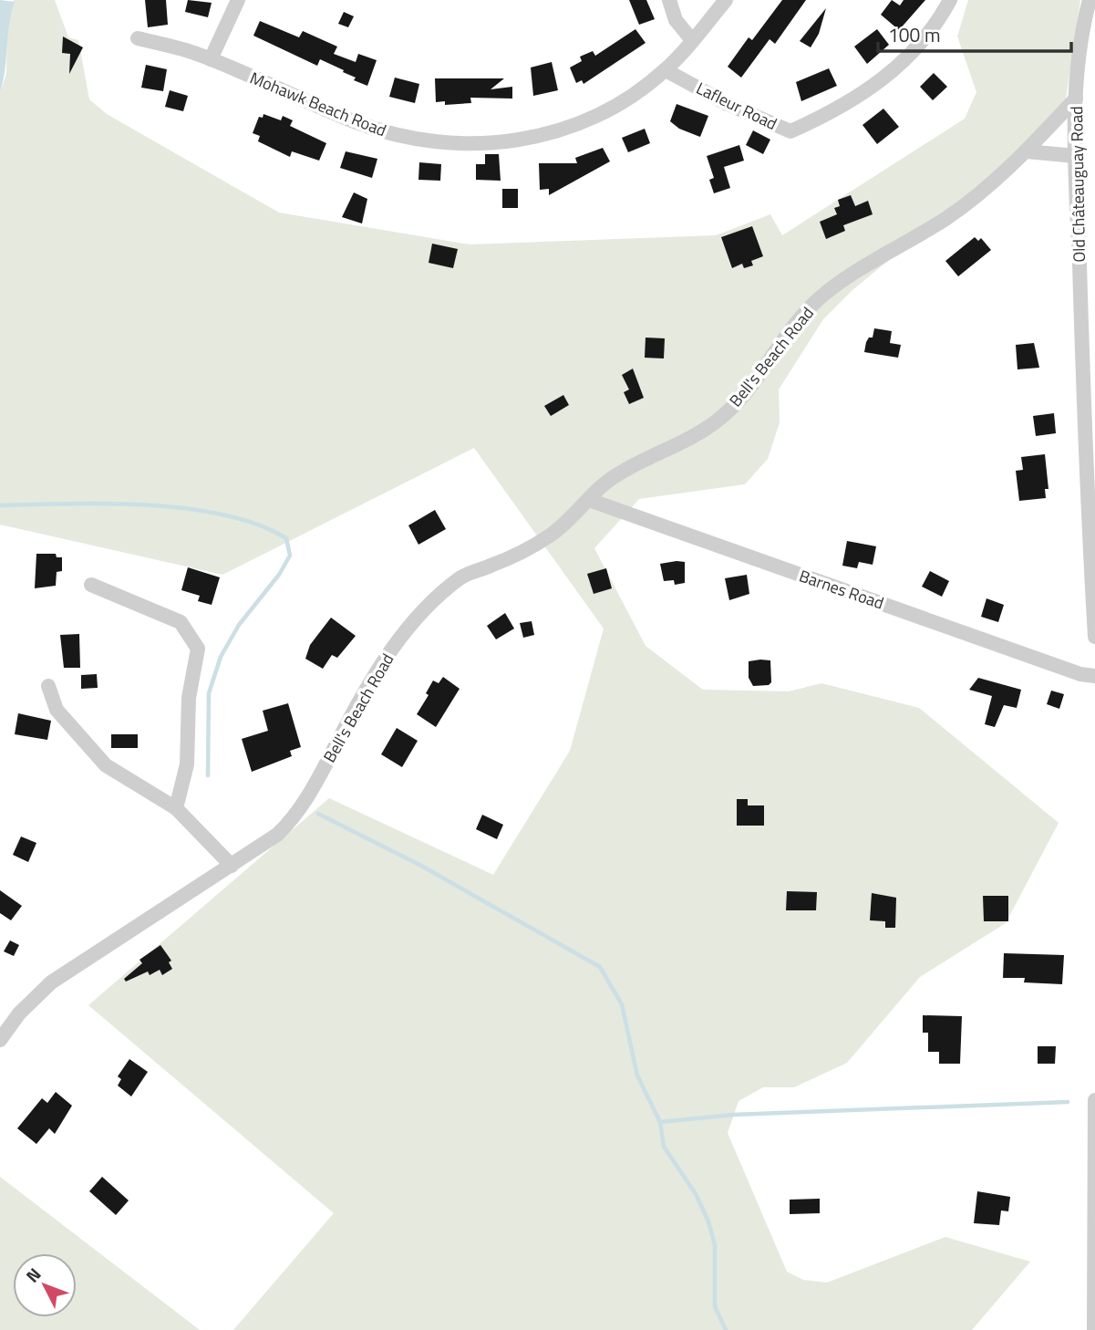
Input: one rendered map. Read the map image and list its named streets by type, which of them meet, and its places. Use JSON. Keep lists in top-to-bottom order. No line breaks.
{"streets":{"street":["Mohawk Beach Road","Lafleur Road","Old Châteauguay Road","Bell's Beach Road","Barnes Road"]},"crossings":[["Mohawk Beach Road","Lafleur Road"],["Old Châteauguay Road","Bell's Beach Road"],["Bell's Beach Road","Barnes Road"]],"scale_bar":"100 m","north":"top left"}
